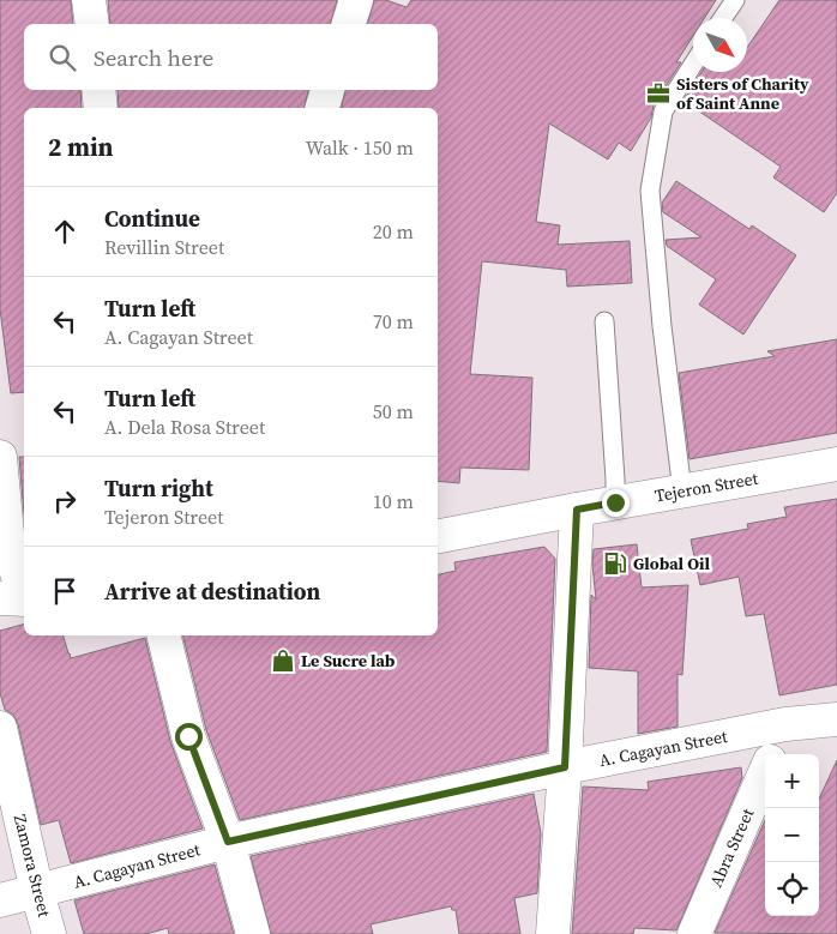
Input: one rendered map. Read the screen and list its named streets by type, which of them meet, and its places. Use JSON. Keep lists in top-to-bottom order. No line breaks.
{"streets":{"street":["Tejeron Street","A. Cagayan Street","Abra Street","Zamora Street"]},"crossings":[["A. Cagayan Street","Abra Street"],["A. Cagayan Street","Zamora Street"]],"places":{"office":["Sisters of Charity of Saint Anne"],"fuel station":["Global Oil"],"shop":["Le Sucre lab"]},"north":"bottom right","page":{"search":"Search here","heading":["2 min","Walk · 150 m"],"list":[["Continue","Revillin Street","20 m"],["Turn left","A. Cagayan Street","70 m"],["Turn left","A. Dela Rosa Street","50 m"],["Turn right","Tejeron Street","10 m"],"Arrive at destination"],"map_buttons":["+","−"]}}
